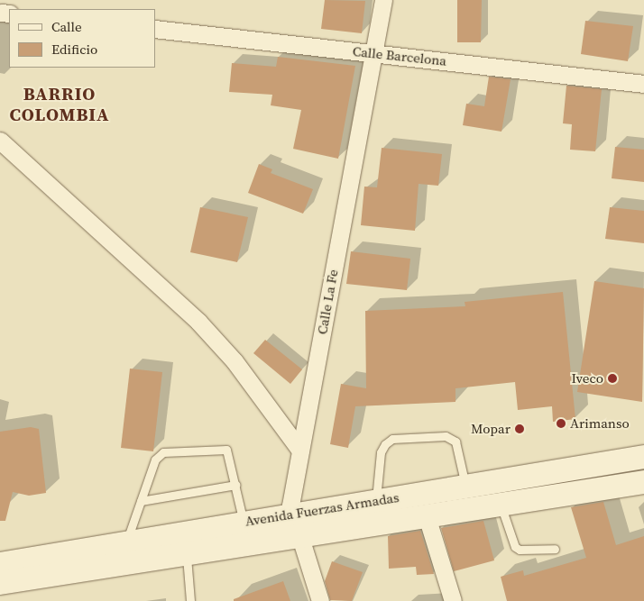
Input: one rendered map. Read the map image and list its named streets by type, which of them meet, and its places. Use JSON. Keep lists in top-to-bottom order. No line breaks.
{"streets":{"street":["Calle Barcelona","Calle La Fe","Avenida Fuerzas Armadas"]},"crossings":[["Calle Barcelona","Calle La Fe"],["Calle La Fe","Avenida Fuerzas Armadas"]],"districts":["BARRIO COLOMBIA"],"places":["Iveco","Arimanso","Mopar"],"legend":["Calle","Edificio"]}
